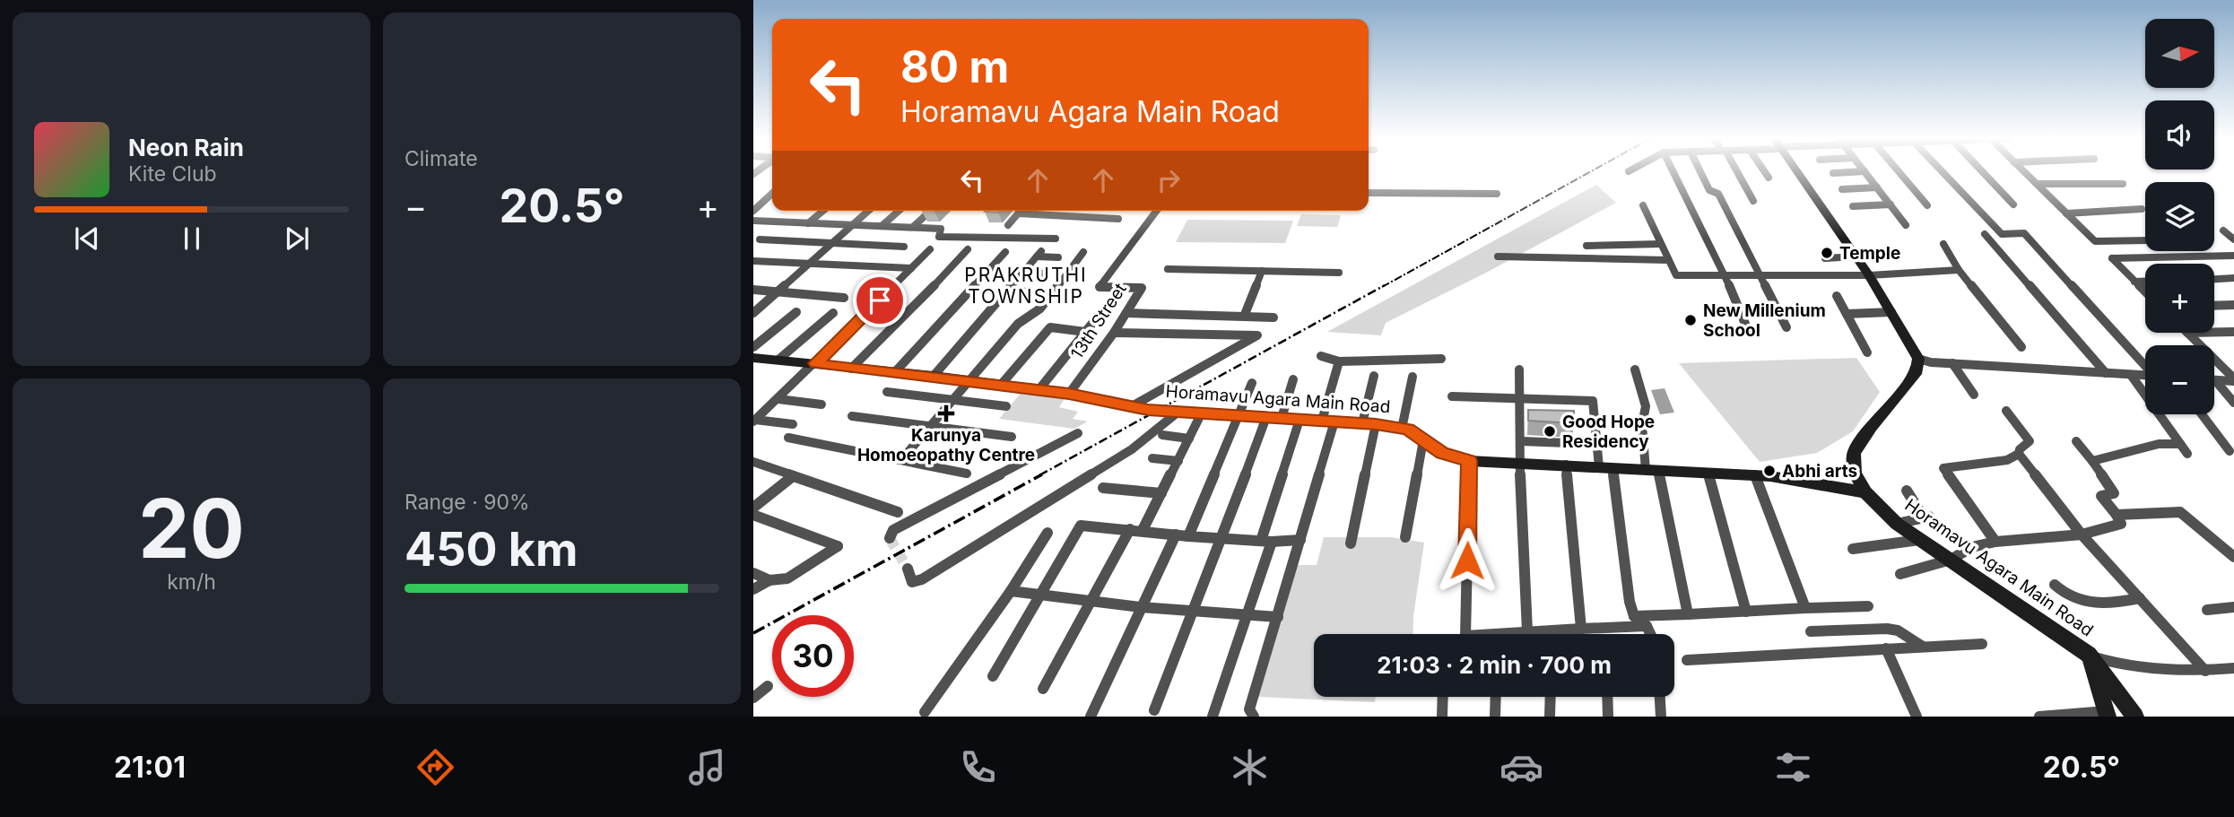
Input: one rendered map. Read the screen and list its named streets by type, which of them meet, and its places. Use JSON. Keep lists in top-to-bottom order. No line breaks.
{"streets":{"street":["13th Street","Horamavu Agara Main Road"]},"crossings":[["13th Street","Horamavu Agara Main Road"]],"districts":["PRAKRUTHI TOWNSHIP"],"places":{"other":["Temple","New Millenium School","Good Hope Residency","Abhi arts"],"health":["Karunya Homoeopathy Centre"]},"north":"right","page":{"tile":["Climate",["20","km/h"],["Range · 90%","450 km"]],"map_buttons":["+","−"],"turn":["80 m","Horamavu Agara Main Road"],"song":["Neon Rain","Kite Club"],"heat":["−","20.5°","+"],"limit":"30","trip":"21:03 · 2 min · 700 m","tabs":["21:01","20.5°"]}}
